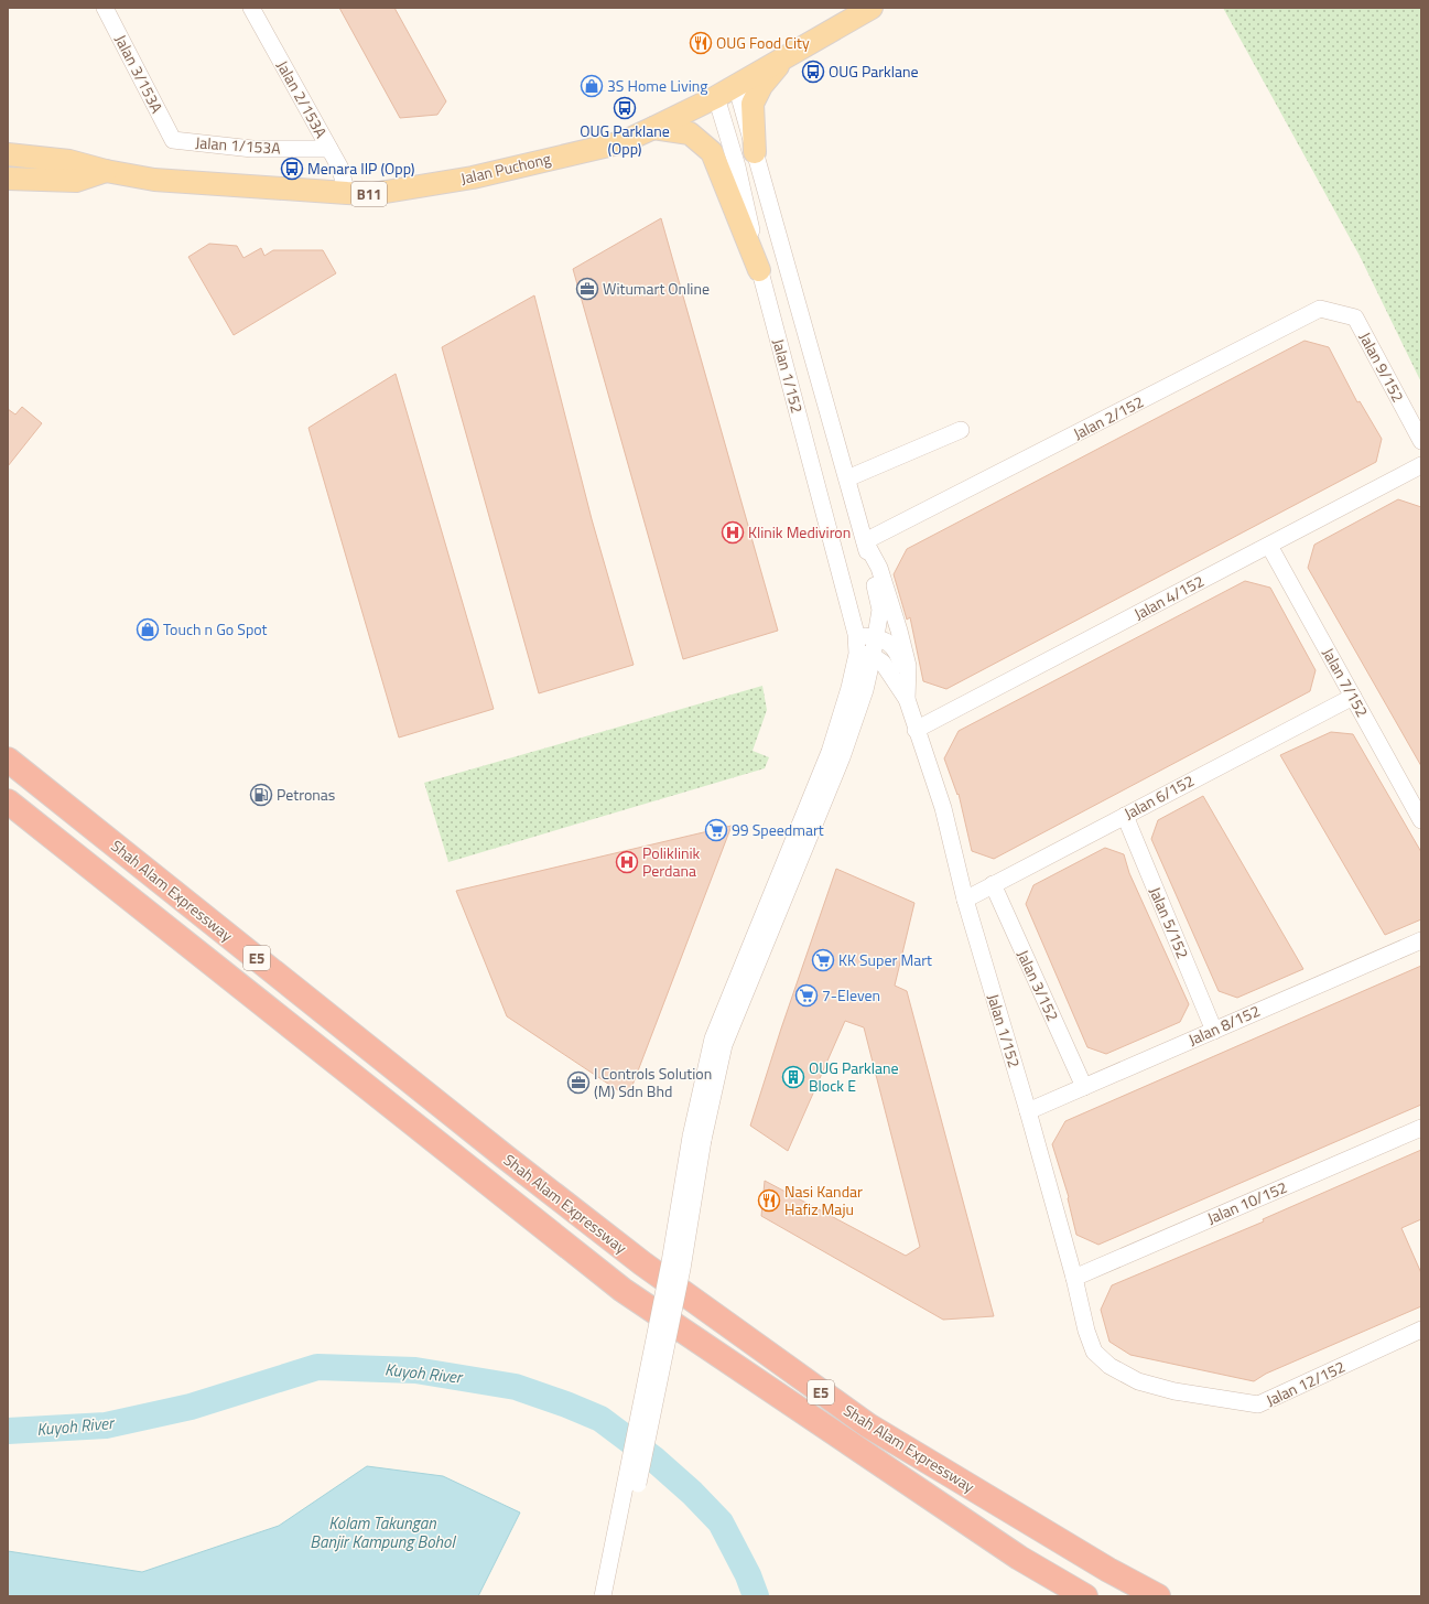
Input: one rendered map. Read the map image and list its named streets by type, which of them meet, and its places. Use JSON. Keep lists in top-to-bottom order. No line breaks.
{"streets":{"highway":["Shah Alam Expressway","E5"],"main road":["Jalan Puchong","B11"],"street":["Jalan 3/153A","Jalan 2/153A","Jalan 1/153A","Jalan 9/152","Jalan 1/152","Jalan 2/152","Jalan 4/152","Jalan 7/152","Jalan 6/152","Jalan 5/152","Jalan 3/152","Jalan 8/152","Jalan 10/152","Jalan 12/152"]},"crossings":[["Jalan 3/153A","Jalan 1/153A"],["Jalan 2/153A","Jalan 1/153A"],["Jalan 2/153A","Jalan Puchong"],["Jalan Puchong","Jalan 1/152"],["Jalan 9/152","Jalan 2/152"],["Jalan 1/152","Jalan 2/152"],["Jalan 1/152","Jalan 4/152"],["Jalan 1/152","Jalan 6/152"],["Jalan 1/152","Jalan 8/152"],["Jalan 1/152","Jalan 10/152"],["Jalan 1/152","Jalan 12/152"],["Jalan 4/152","Jalan 7/152"],["Jalan 7/152","Jalan 6/152"],["Jalan 6/152","Jalan 5/152"],["Jalan 6/152","Jalan 3/152"],["Jalan 5/152","Jalan 8/152"],["Jalan 3/152","Jalan 8/152"]],"water":["Kuyoh River","Kolam Takungan Banjir Kampung Bohol"],"places":{"restaurant":["OUG Food City","Nasi Kandar Hafiz Maju"],"bus stop":["OUG Parklane","OUG Parklane (Opp)","Menara IIP (Opp)"],"shop":["3S Home Living","Touch n Go Spot"],"office":["Witumart Online","I Controls Solution (M) Sdn Bhd"],"hospital":["Klinik Mediviron","Poliklinik Perdana"],"fuel station":["Petronas"],"supermarket":["99 Speedmart","KK Super Mart","7-Eleven"],"building":["OUG Parklane Block E"]}}
